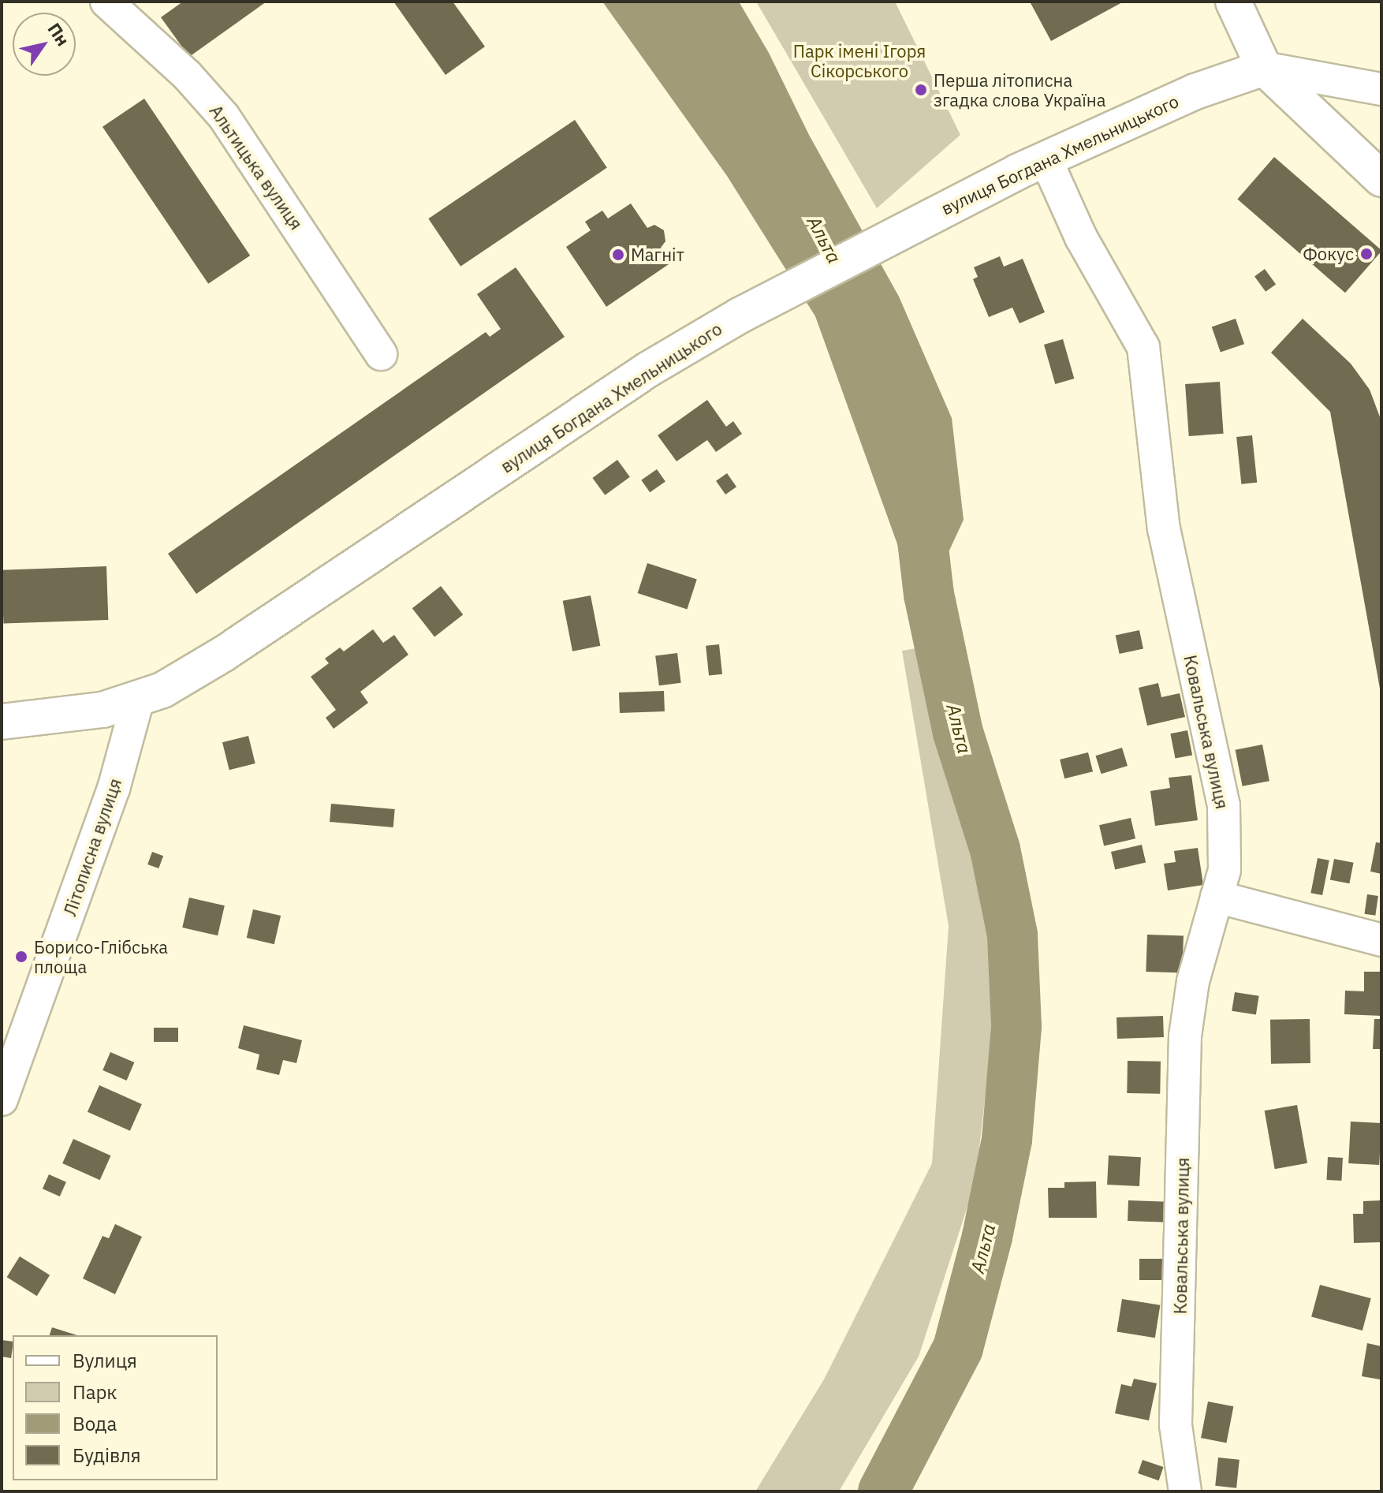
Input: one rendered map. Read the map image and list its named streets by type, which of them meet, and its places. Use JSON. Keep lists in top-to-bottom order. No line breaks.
{"streets":{"main road":["вулиця Богдана Хмельницького"],"street":["Альтицька вулиця","Ковальська вулиця","Літописна вулиця"]},"crossings":[["вулиця Богдана Хмельницького","Ковальська вулиця"],["вулиця Богдана Хмельницького","Літописна вулиця"]],"water":["Альта"],"parks":["Парк імені Ігоря Сікорського"],"places":["Перша літописна згадка слова Україна","Фокус","Магніт","Борисо-Глібська площа"],"legend":["Вулиця","Парк","Вода","Будівля"],"north":"top right"}
